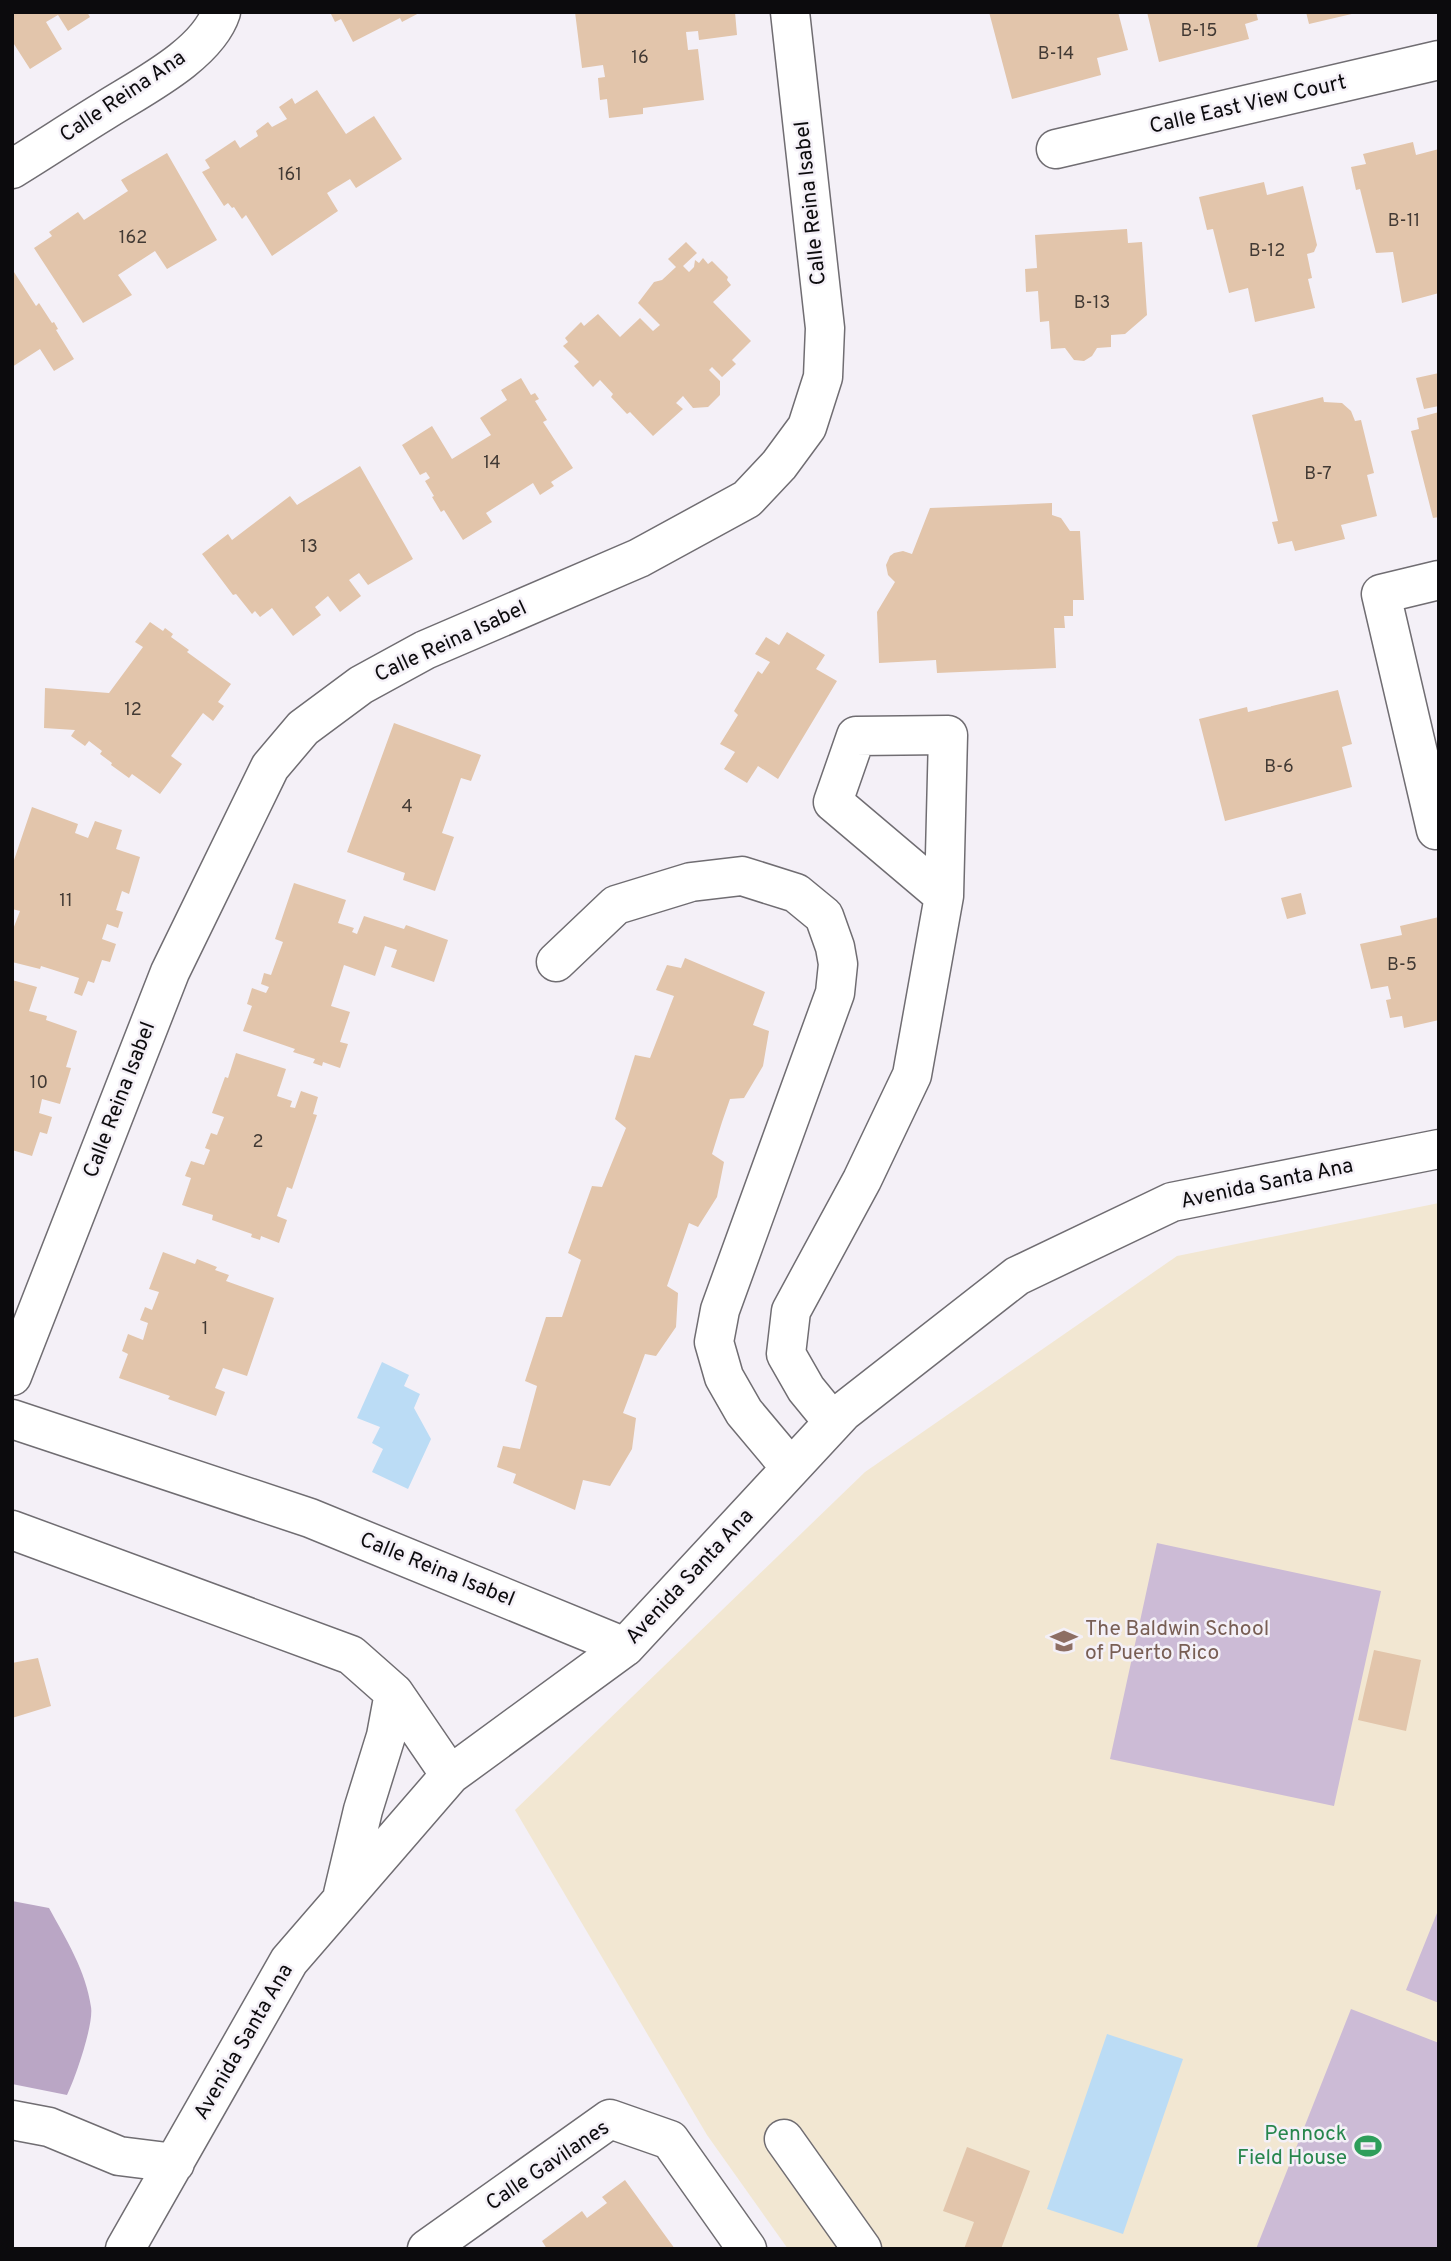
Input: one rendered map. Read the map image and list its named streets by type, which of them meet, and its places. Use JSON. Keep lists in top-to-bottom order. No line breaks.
{"streets":{"street":["Calle Reina Ana","Calle East View Court","Calle Reina Isabel","Avenida Santa Ana","Calle Gavilanes"]},"crossings":[["Calle Reina Isabel","Avenida Santa Ana"]],"places":{"school or university":["The Baldwin School of Puerto Rico"],"sports":["Pennock Field House"]},"house_numbers":["B-15","B-14","16","161","B-11","162","B-12","B-13","14","B-7","13","12","B-6","4","11","B-5","10","2","1"]}
